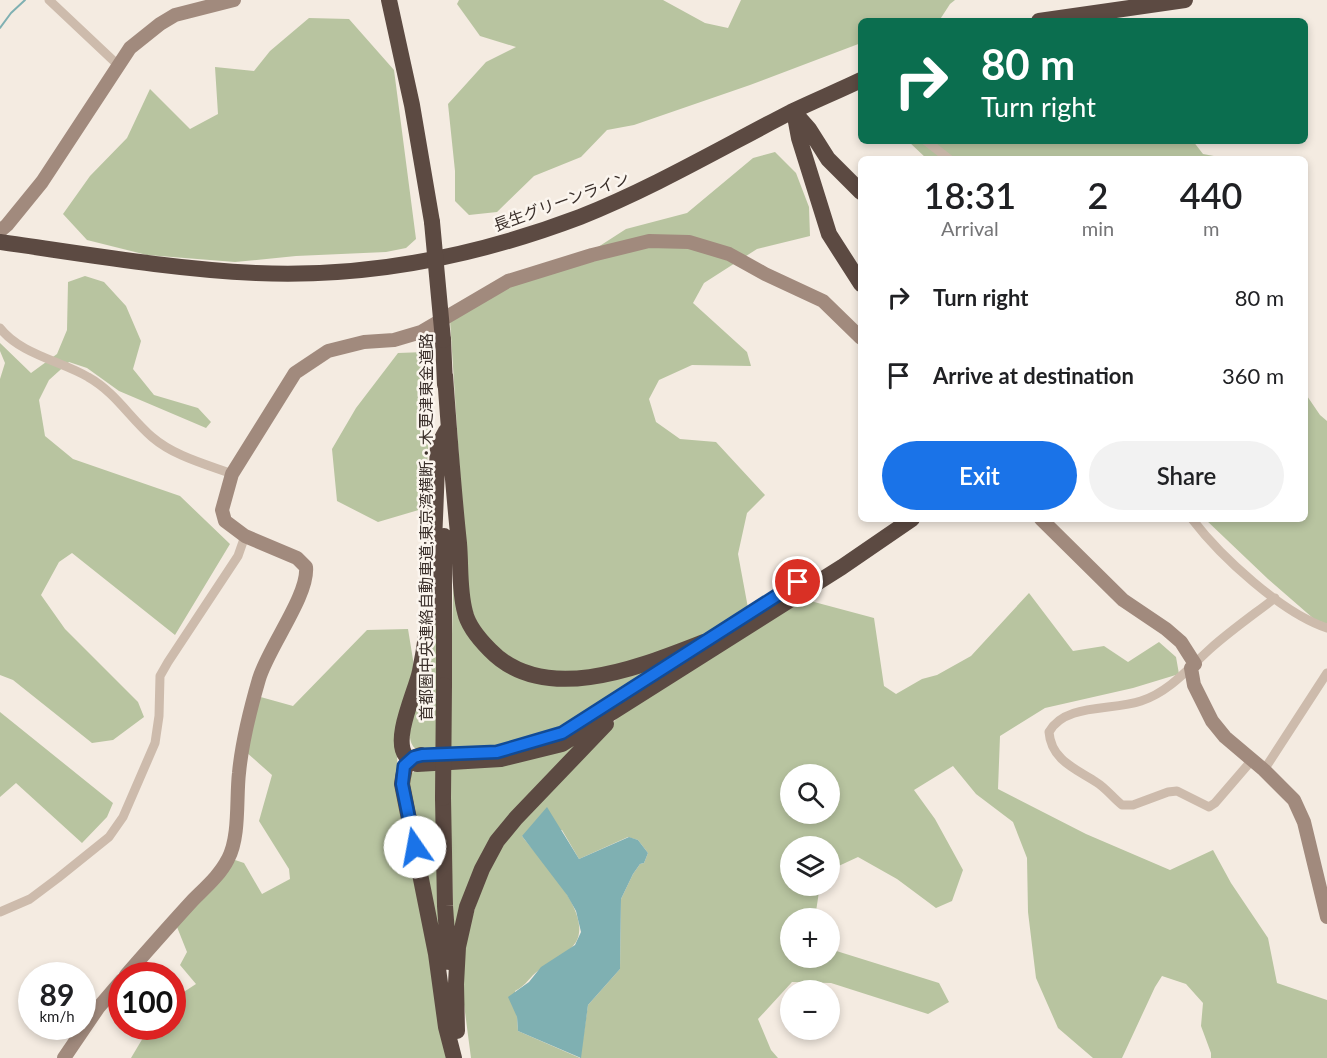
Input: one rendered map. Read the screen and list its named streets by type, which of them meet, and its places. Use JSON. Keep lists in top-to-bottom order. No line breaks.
{"streets":{"highway":["長生グリーンライン","首都圏中央連絡自動車道;東京湾横断・木更津東金道路"]},"page":{"turn":["80 m","Turn right"],"eta":["18:31","Arrival","2","min","440","m"],"list":[{"name":"Turn right","value":"80 m"},{"name":"Arrive at destination","value":"360 m"}],"buttons":["Exit","Share"],"map_buttons":["+","−"],"speed":"89 km/h","limit":"100"}}
